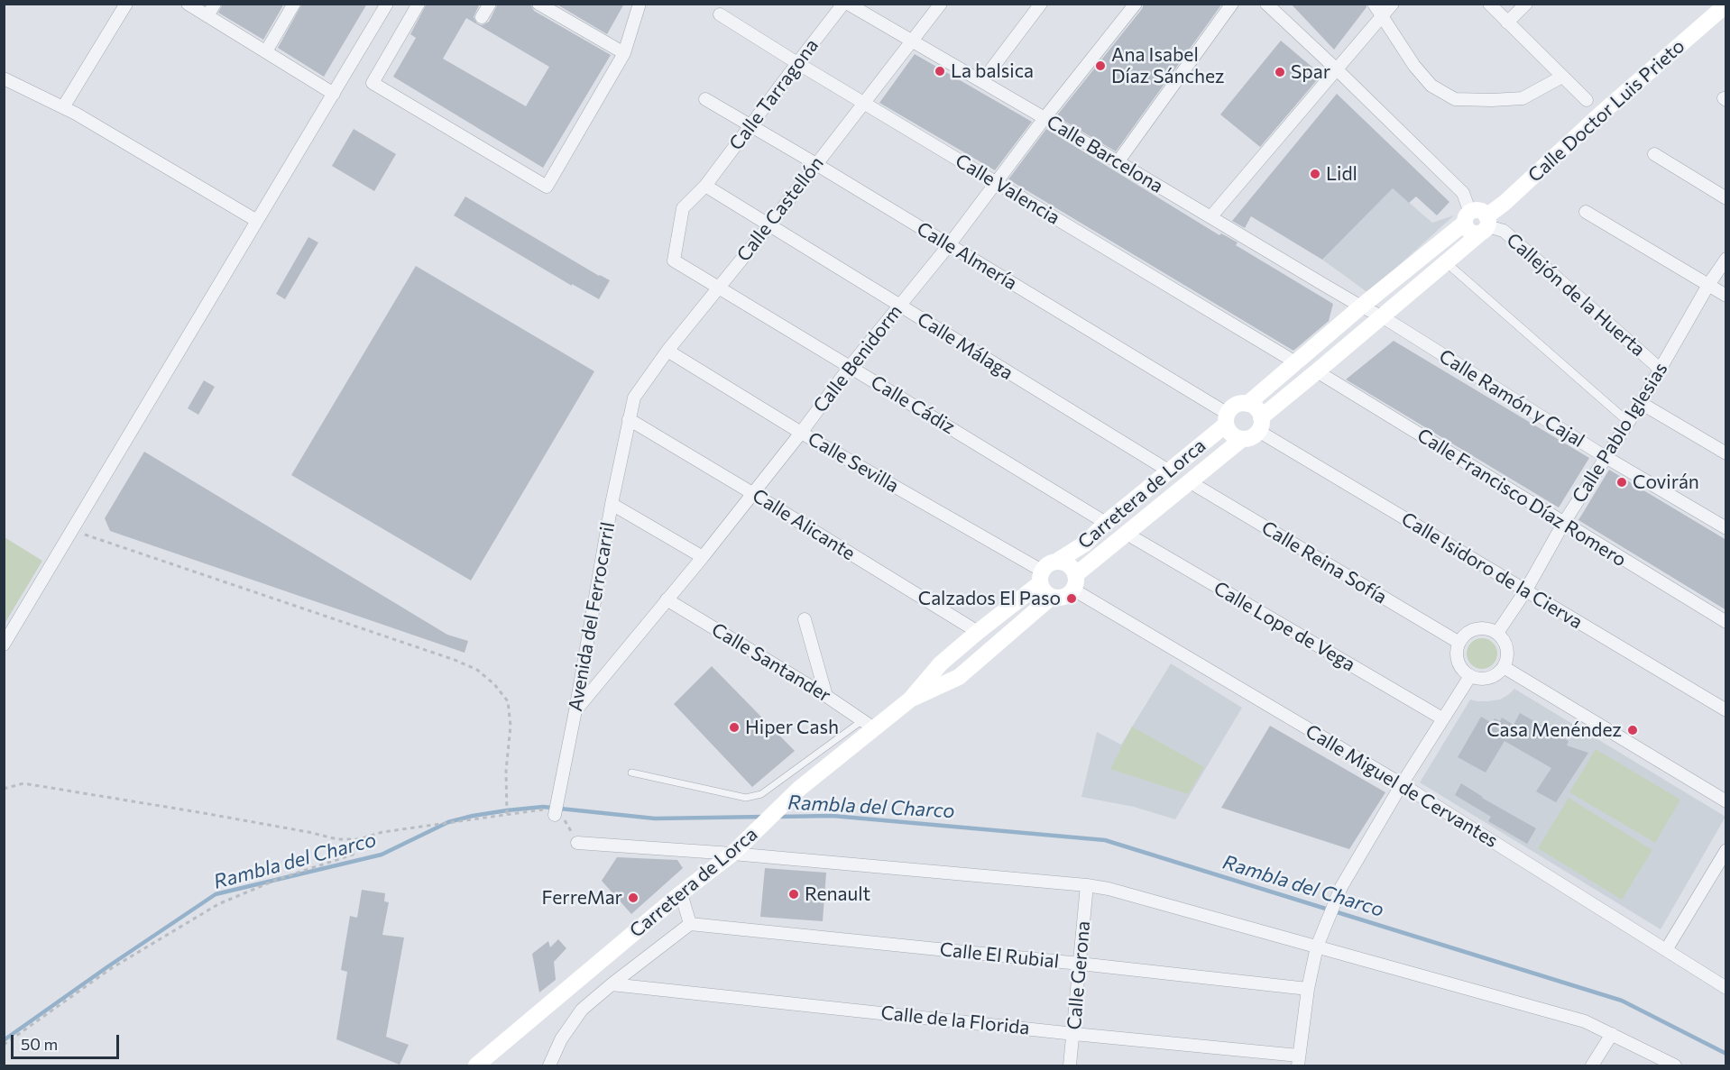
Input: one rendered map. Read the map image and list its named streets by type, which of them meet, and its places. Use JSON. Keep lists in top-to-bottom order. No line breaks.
{"streets":{"main road":["Calle Doctor Luis Prieto","Carretera de Lorca"],"street":["Calle Tarragona","Calle Barcelona","Calle Valencia","Calle Castellón","Calle Almería","Callejón de la Huerta","Calle Málaga","Calle Benidorm","Calle Ramón y Cajal","Calle Cádiz","Calle Pablo Iglesias","Calle Sevilla","Calle Francisco Díaz Romero","Calle Alicante","Calle Reina Sofía","Calle Isidoro de la Cierva","Avenida del Ferrocarril","Calle Lope de Vega","Calle Santander","Calle Miguel de Cervantes","Calle El Rubial","Calle Gerona","Calle de la Florida"]},"crossings":[["Calle Tarragona","Calle Valencia"],["Calle Tarragona","Calle Castellón"],["Calle Tarragona","Calle Almería"],["Calle Tarragona","Calle Málaga"],["Calle Tarragona","Calle Cádiz"],["Calle Doctor Luis Prieto","Callejón de la Huerta"],["Calle Doctor Luis Prieto","Carretera de Lorca"],["Calle Barcelona","Calle Castellón"],["Calle Barcelona","Calle Benidorm"],["Calle Barcelona","Carretera de Lorca"],["Calle Valencia","Calle Castellón"],["Calle Valencia","Calle Benidorm"],["Calle Valencia","Carretera de Lorca"],["Calle Castellón","Calle Almería"],["Calle Castellón","Calle Málaga"],["Calle Castellón","Calle Cádiz"],["Calle Castellón","Calle Sevilla"],["Calle Castellón","Calle Alicante"],["Calle Castellón","Avenida del Ferrocarril"],["Calle Almería","Calle Benidorm"],["Calle Almería","Carretera de Lorca"],["Calle Almería","Calle Isidoro de la Cierva"],["Callejón de la Huerta","Calle Pablo Iglesias"],["Callejón de la Huerta","Carretera de Lorca"],["Calle Málaga","Calle Benidorm"],["Calle Málaga","Carretera de Lorca"],["Calle Benidorm","Calle Cádiz"],["Calle Benidorm","Calle Sevilla"],["Calle Benidorm","Calle Alicante"],["Calle Benidorm","Avenida del Ferrocarril"],["Calle Benidorm","Calle Santander"],["Calle Ramón y Cajal","Calle Pablo Iglesias"],["Calle Ramón y Cajal","Carretera de Lorca"],["Calle Cádiz","Carretera de Lorca"],["Calle Pablo Iglesias","Calle Francisco Díaz Romero"],["Calle Pablo Iglesias","Calle Reina Sofía"],["Calle Pablo Iglesias","Calle Isidoro de la Cierva"],["Calle Sevilla","Carretera de Lorca"],["Calle Sevilla","Calle Miguel de Cervantes"],["Carretera de Lorca","Calle Francisco Díaz Romero"],["Carretera de Lorca","Calle Alicante"],["Carretera de Lorca","Calle Reina Sofía"],["Carretera de Lorca","Calle Isidoro de la Cierva"],["Carretera de Lorca","Calle Lope de Vega"],["Carretera de Lorca","Calle Santander"],["Carretera de Lorca","Calle Miguel de Cervantes"],["Calle Alicante","Avenida del Ferrocarril"],["Calle El Rubial","Calle Gerona"],["Calle Gerona","Calle de la Florida"]],"water":["Rambla del Charco"],"places":["Ana Isabel Díaz Sánchez","La balsica","Spar","Lidl","Covirán","Calzados El Paso","Hiper Cash","Casa Menéndez","Renault","FerreMar"],"scale_bar":"50 m"}
